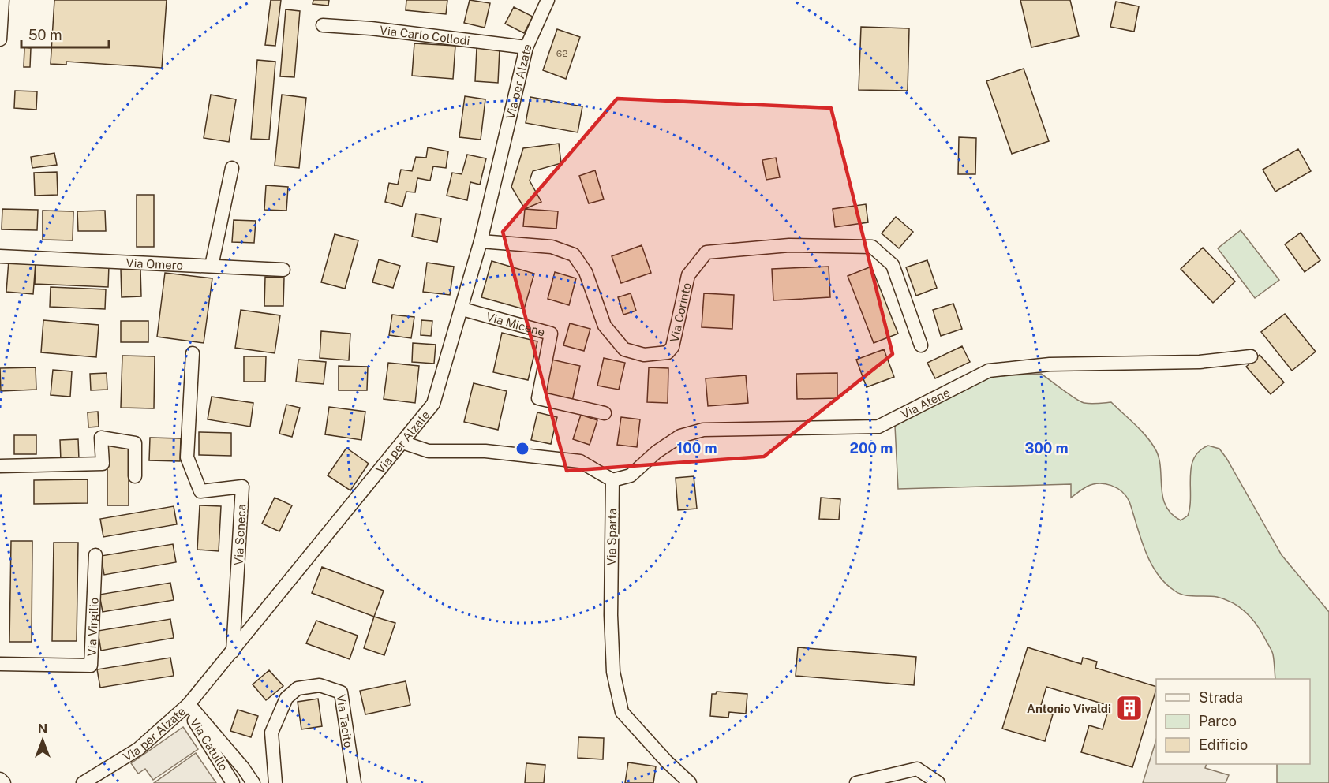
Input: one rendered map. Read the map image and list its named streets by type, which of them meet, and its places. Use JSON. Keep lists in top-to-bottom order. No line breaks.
{"streets":{"street":["Via Carlo Collodi","Via per Alzate","Via Omero","Via Corinto","Via Micene","Via Atene","Via Seneca","Via Sparta","Via Virgilio","Via Tacito","Via Catullo"]},"crossings":[["Via Carlo Collodi","Via per Alzate"],["Via per Alzate","Via Corinto"],["Via per Alzate","Via Micene"],["Via per Alzate","Via Seneca"],["Via per Alzate","Via Catullo"],["Via Atene","Via Sparta"]],"places":{"building":["Antonio Vivaldi"]},"house_numbers":["62"],"legend":["Strada","Parco","Edificio"],"scale_bar":"50 m","north":"top","rings":["100 m","200 m","300 m"]}
